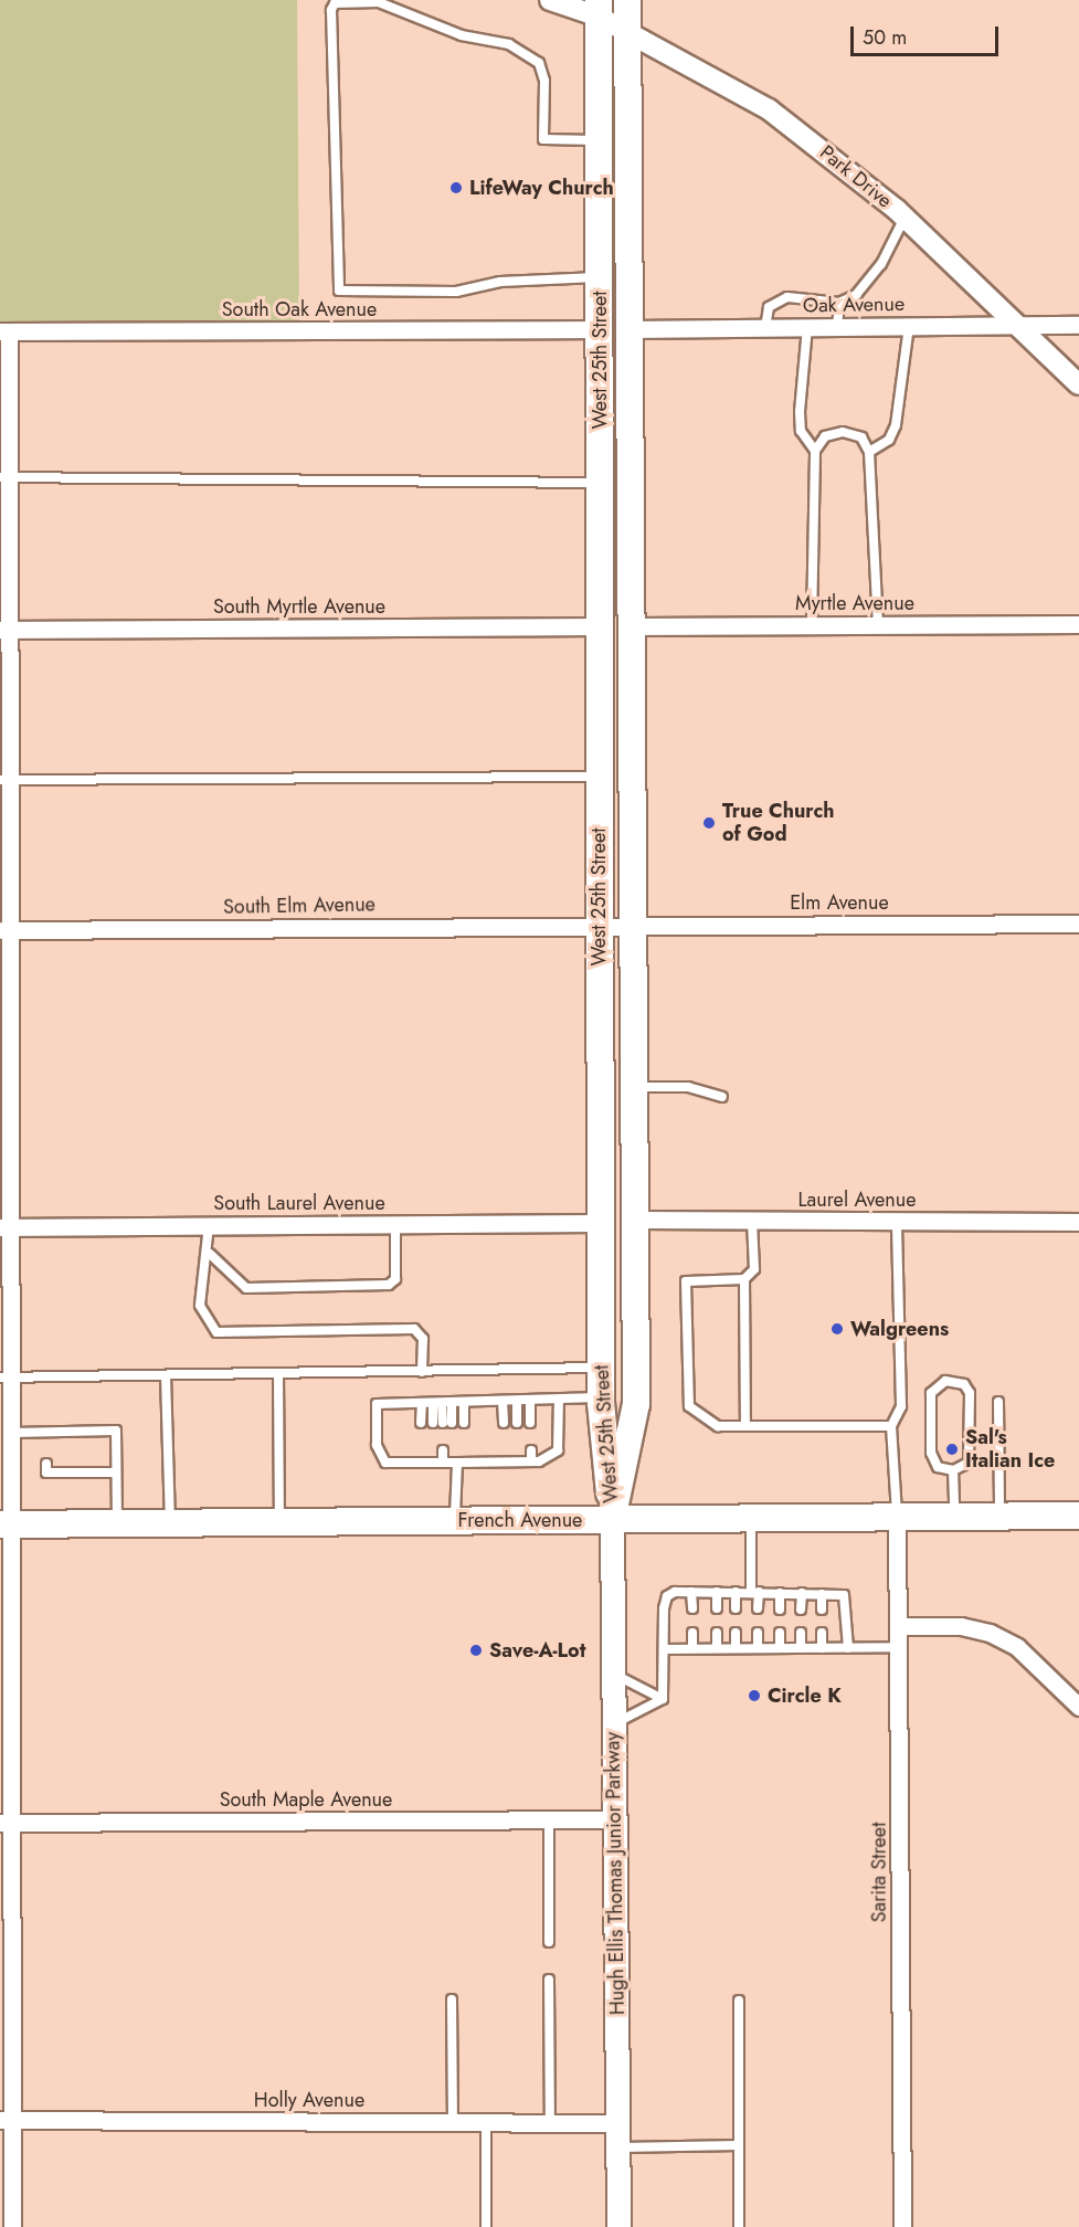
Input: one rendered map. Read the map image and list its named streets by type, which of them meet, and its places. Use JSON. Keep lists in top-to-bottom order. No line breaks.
{"streets":{"main road":["West 25th Street","French Avenue","Hugh Ellis Thomas Junior Parkway"],"street":["Park Drive","Oak Avenue","South Oak Avenue","Myrtle Avenue","South Myrtle Avenue","Elm Avenue","South Elm Avenue","Laurel Avenue","South Laurel Avenue","South Maple Avenue","Sarita Street","Holly Avenue"]},"crossings":[["Park Drive","Oak Avenue"],["Park Drive","West 25th Street"],["Oak Avenue","West 25th Street"],["South Oak Avenue","West 25th Street"],["West 25th Street","Myrtle Avenue"],["West 25th Street","South Myrtle Avenue"],["West 25th Street","Elm Avenue"],["West 25th Street","South Elm Avenue"],["West 25th Street","Laurel Avenue"],["West 25th Street","South Laurel Avenue"],["West 25th Street","French Avenue"],["West 25th Street","Hugh Ellis Thomas Junior Parkway"],["Elm Avenue","South Elm Avenue"],["French Avenue","Sarita Street"],["French Avenue","Hugh Ellis Thomas Junior Parkway"],["South Maple Avenue","Hugh Ellis Thomas Junior Parkway"],["Hugh Ellis Thomas Junior Parkway","Holly Avenue"]],"places":["LifeWay Church","True Church of God","Walgreens","Sal's Italian Ice","Save-A-Lot","Circle K"],"scale_bar":"50 m"}
